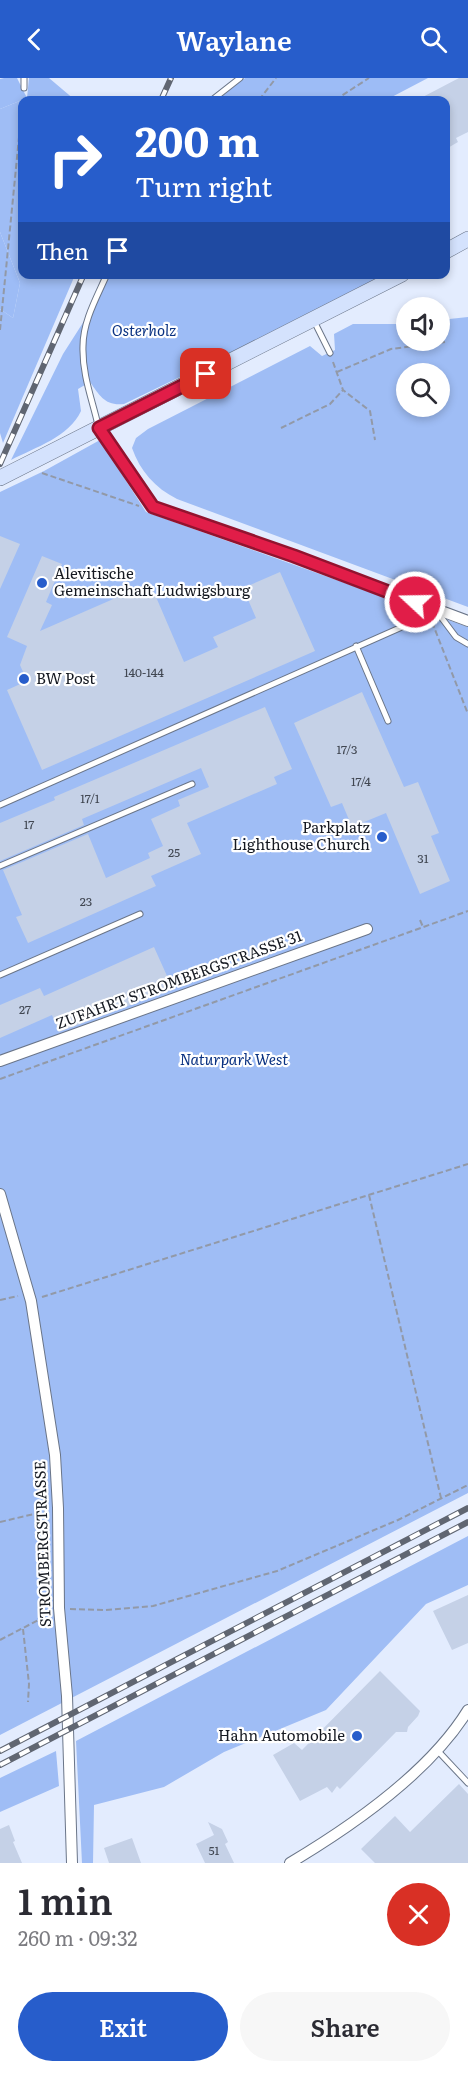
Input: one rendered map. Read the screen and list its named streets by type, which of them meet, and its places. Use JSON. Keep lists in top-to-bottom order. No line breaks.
{"streets":{"street":["ZUFAHRT STROMBERGSTRASSE 31","STROMBERGSTRASSE"]},"parks":["Osterholz","Naturpark West"],"places":["Alevitische Gemeinschaft Ludwigsburg","BW Post","Parkplatz Lighthouse Church","Hahn Automobile"],"house_numbers":["140-144","17/3","17/4","17/1","17","25","31","23","27","51"],"page":{"header":"Waylane","turn":["200 m","Turn right"],"then":"Then","heading":["1 min","260 m · 09:32"],"buttons":["Exit","Share"]}}
